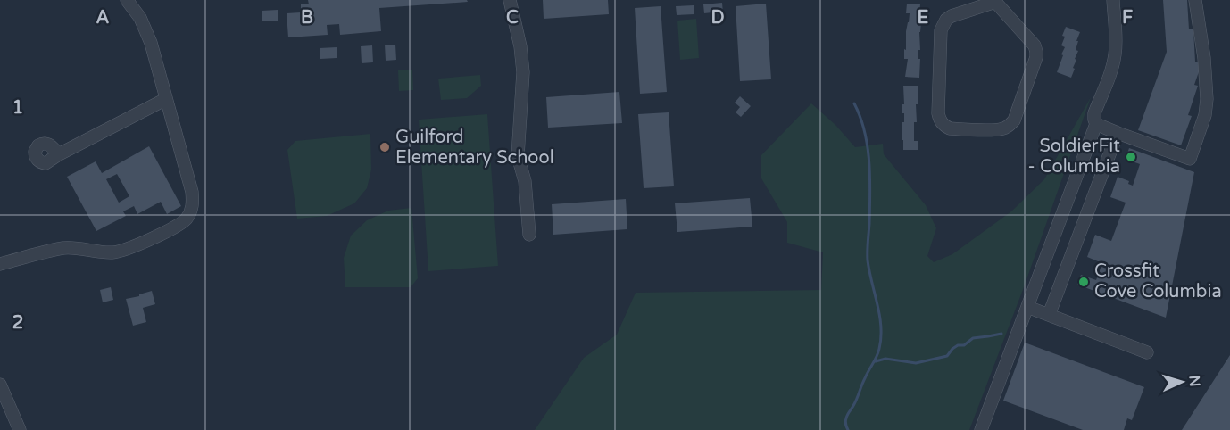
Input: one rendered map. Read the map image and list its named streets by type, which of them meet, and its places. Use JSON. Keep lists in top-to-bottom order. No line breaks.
{"places":["Guilford Elementary School","SoldierFit - Columbia","Crossfit Cove Columbia"],"north":"right","grid":{"columns":["A","B","C","D","E","F"],"rows":["1","2"]}}
